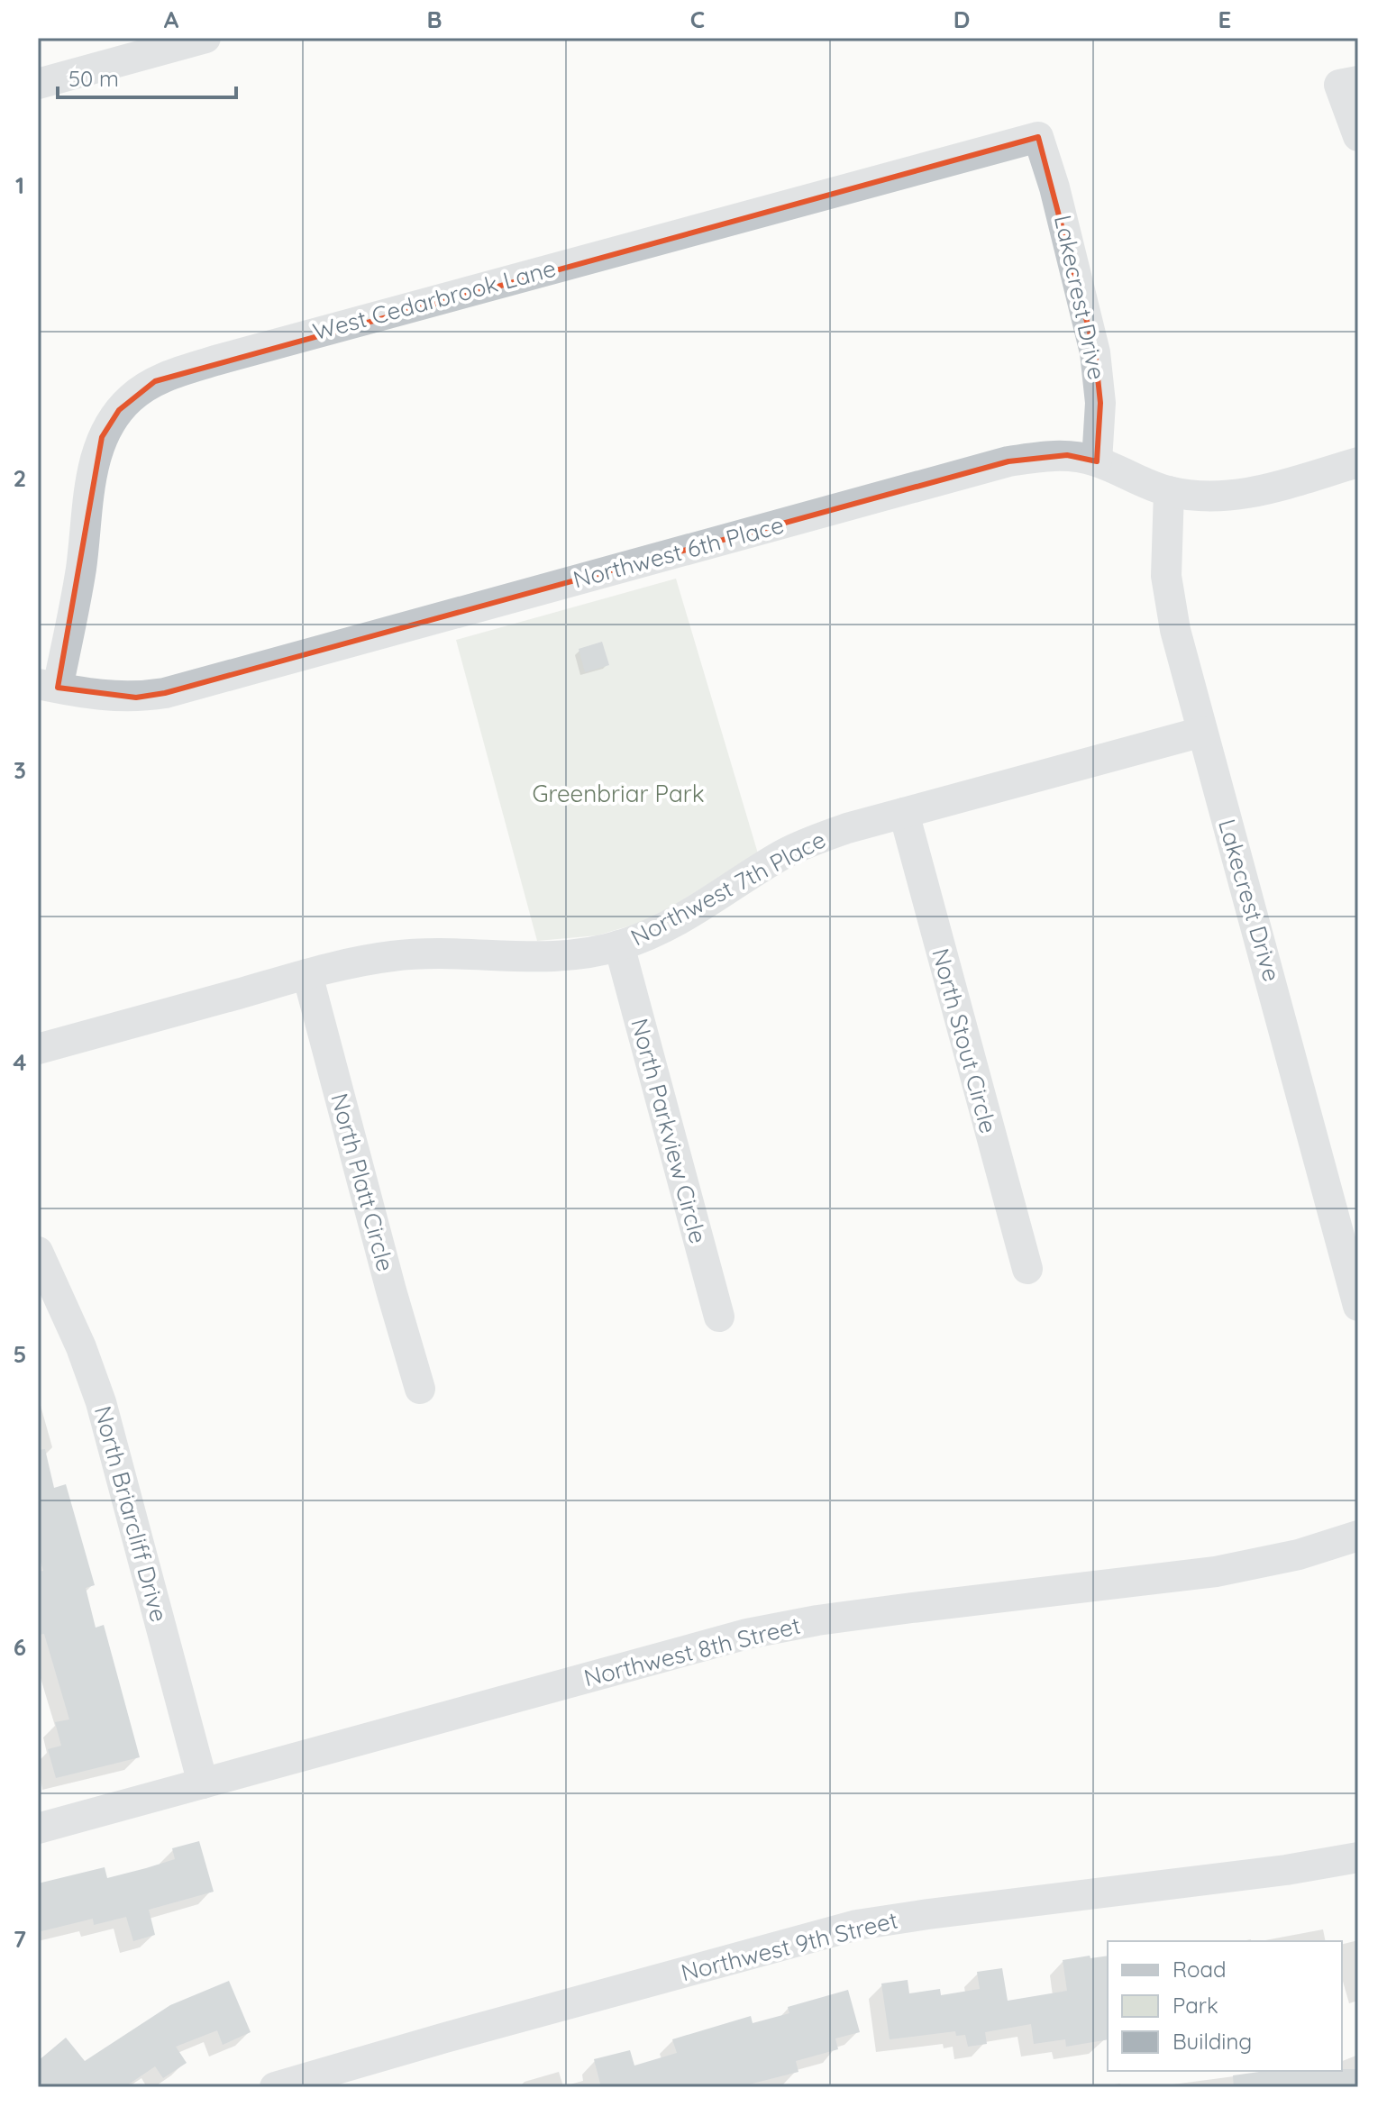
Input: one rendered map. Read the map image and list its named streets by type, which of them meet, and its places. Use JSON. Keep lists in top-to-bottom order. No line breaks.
{"streets":{"street":["Lakecrest Drive","West Cedarbrook Lane","Northwest 6th Place","Northwest 7th Place","North Stout Circle","North Parkview Circle","North Platt Circle","North Briarcliff Drive","Northwest 8th Street","Northwest 9th Street"]},"crossings":[["Lakecrest Drive","West Cedarbrook Lane"],["Lakecrest Drive","Northwest 6th Place"],["Lakecrest Drive","Northwest 7th Place"],["West Cedarbrook Lane","Northwest 6th Place"],["Northwest 7th Place","North Stout Circle"],["Northwest 7th Place","North Parkview Circle"],["Northwest 7th Place","North Platt Circle"],["North Briarcliff Drive","Northwest 8th Street"]],"parks":["Greenbriar Park"],"legend":["Road","Park","Building"],"scale_bar":"50 m","grid":{"columns":["A","B","C","D","E"],"rows":["1","2","3","4","5","6","7"]}}
